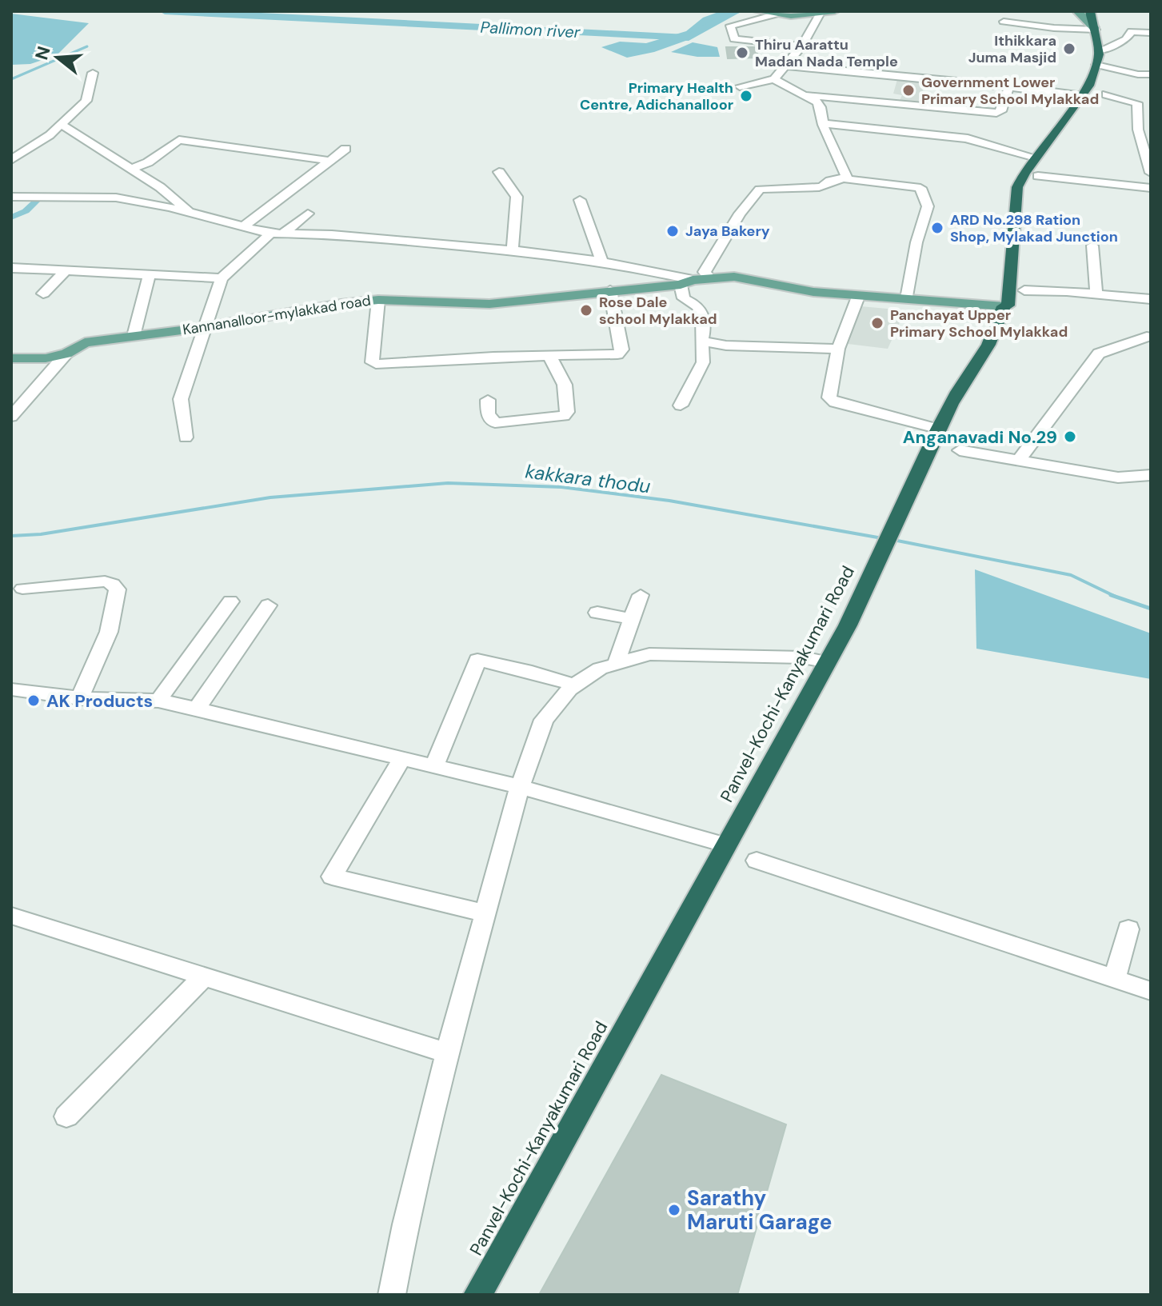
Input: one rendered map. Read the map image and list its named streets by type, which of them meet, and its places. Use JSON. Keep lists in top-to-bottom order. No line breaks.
{"streets":{"highway":["Panvel-Kochi-Kanyakumari Road"],"main road":["Kannanalloor-mylakkad road"]},"crossings":[["Kannanalloor-mylakkad road","Panvel-Kochi-Kanyakumari Road"]],"water":["Pallimon river","kakkara thodu"],"places":["Ithikkara Juma Masjid","Thiru Aarattu Madan Nada Temple","Government Lower Primary School Mylakkad","Primary Health Centre, Adichanalloor","ARD No.298 Ration Shop, Mylakad Junction","Jaya Bakery","Rose Dale school Mylakkad","Panchayat Upper Primary School Mylakkad","Anganavadi No.29","AK Products","Sarathy Maruti Garage"],"north":"left"}
